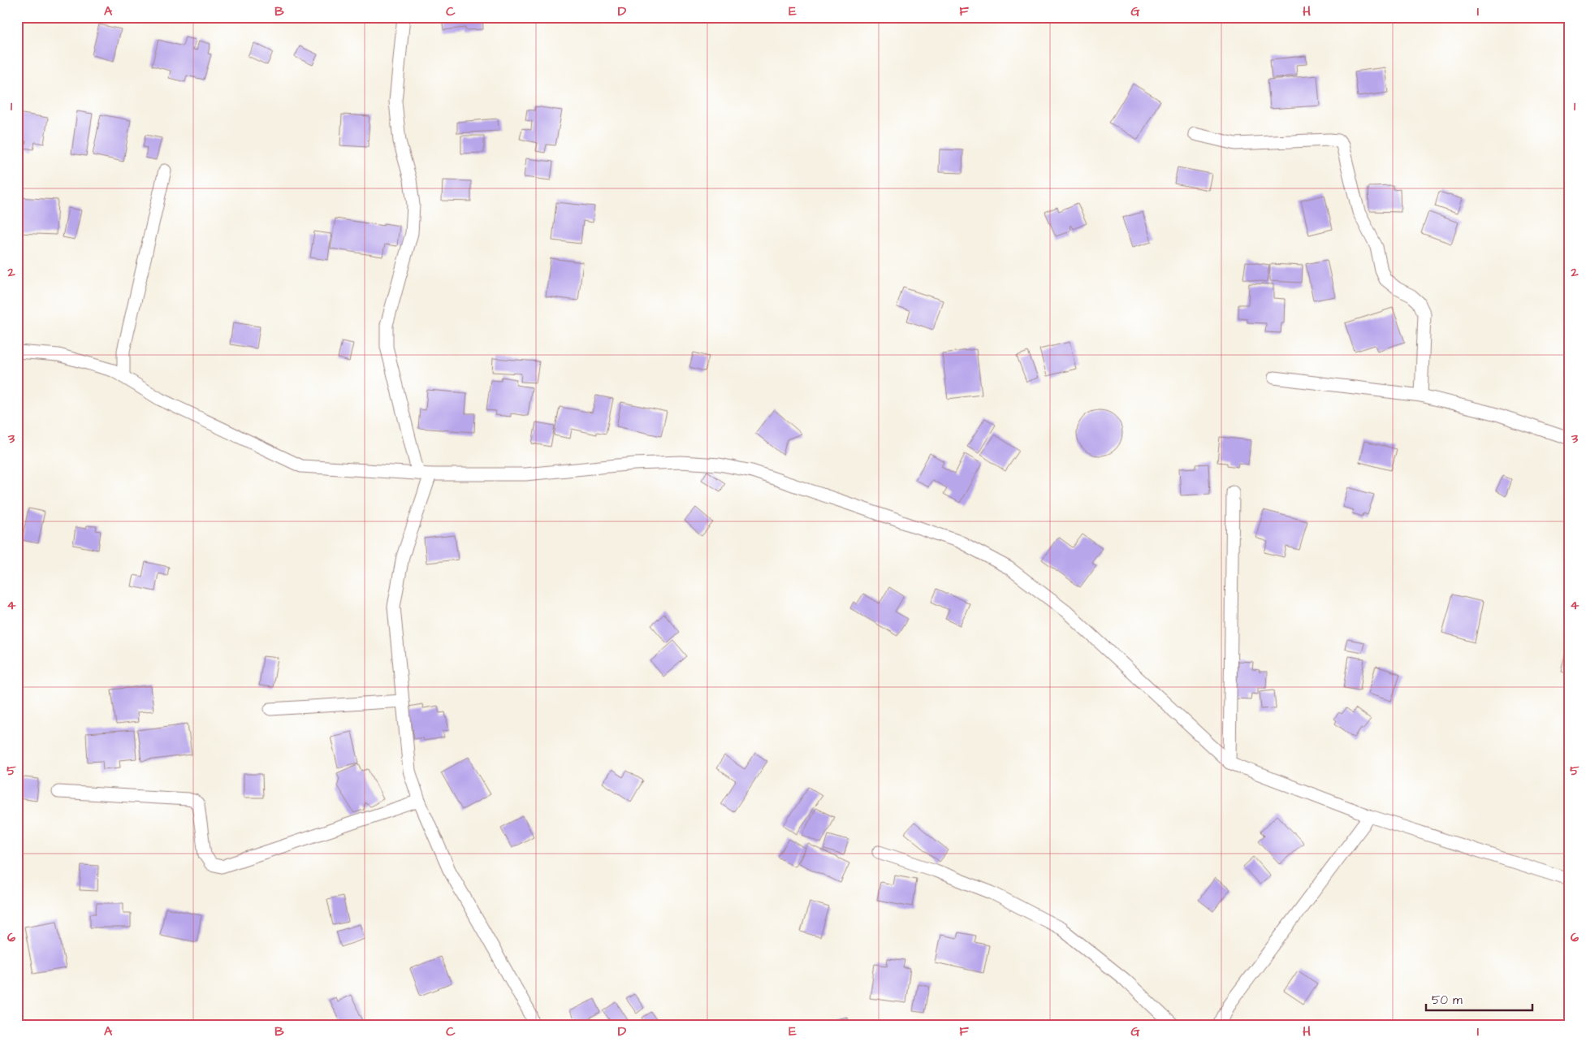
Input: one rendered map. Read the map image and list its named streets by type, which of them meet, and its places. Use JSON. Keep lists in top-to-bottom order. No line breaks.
{"scale_bar":"50 m","grid":{"columns":["A","B","C","D","E","F","G","H","I"],"rows":["1","2","3","4","5","6"]}}
